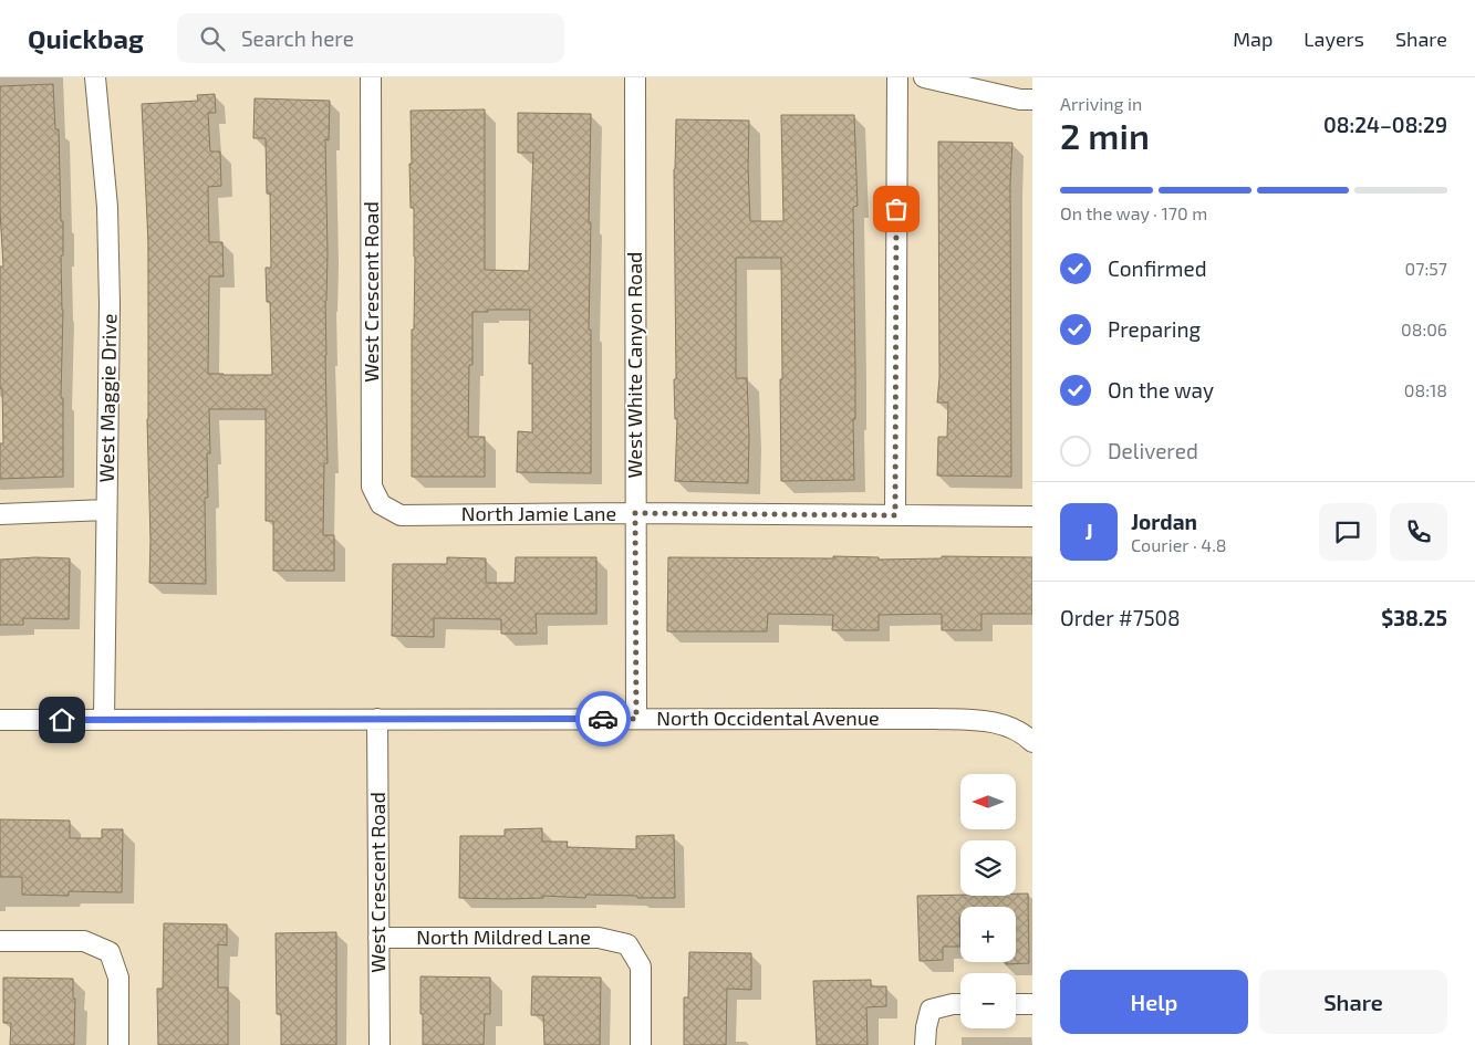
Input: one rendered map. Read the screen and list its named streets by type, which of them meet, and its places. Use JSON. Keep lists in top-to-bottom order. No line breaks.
{"streets":{"street":["West Crescent Road","West White Canyon Road","West Maggie Drive","North Jamie Lane","North Occidental Avenue","North Mildred Lane"]},"crossings":[["West Crescent Road","North Jamie Lane"],["West Crescent Road","North Occidental Avenue"],["West Crescent Road","North Mildred Lane"],["West White Canyon Road","North Jamie Lane"],["West White Canyon Road","North Occidental Avenue"],["West Maggie Drive","North Occidental Avenue"]],"north":"left","page":{"header":"Quickbag","search":"Search here","nav":["Map","Layers","Share"],"heading":["2 min","Arriving in","08:24–08:29"],"panel":["Jordan","Courier · 4.8","Order #7508","$38.25"],"bar":"On the way · 170 m","list":[["Confirmed","07:57"],["Preparing","08:06"],["On the way","08:18"],"Delivered"],"round":"J","map_buttons":["+","−"],"buttons":["Help","Share"]}}
